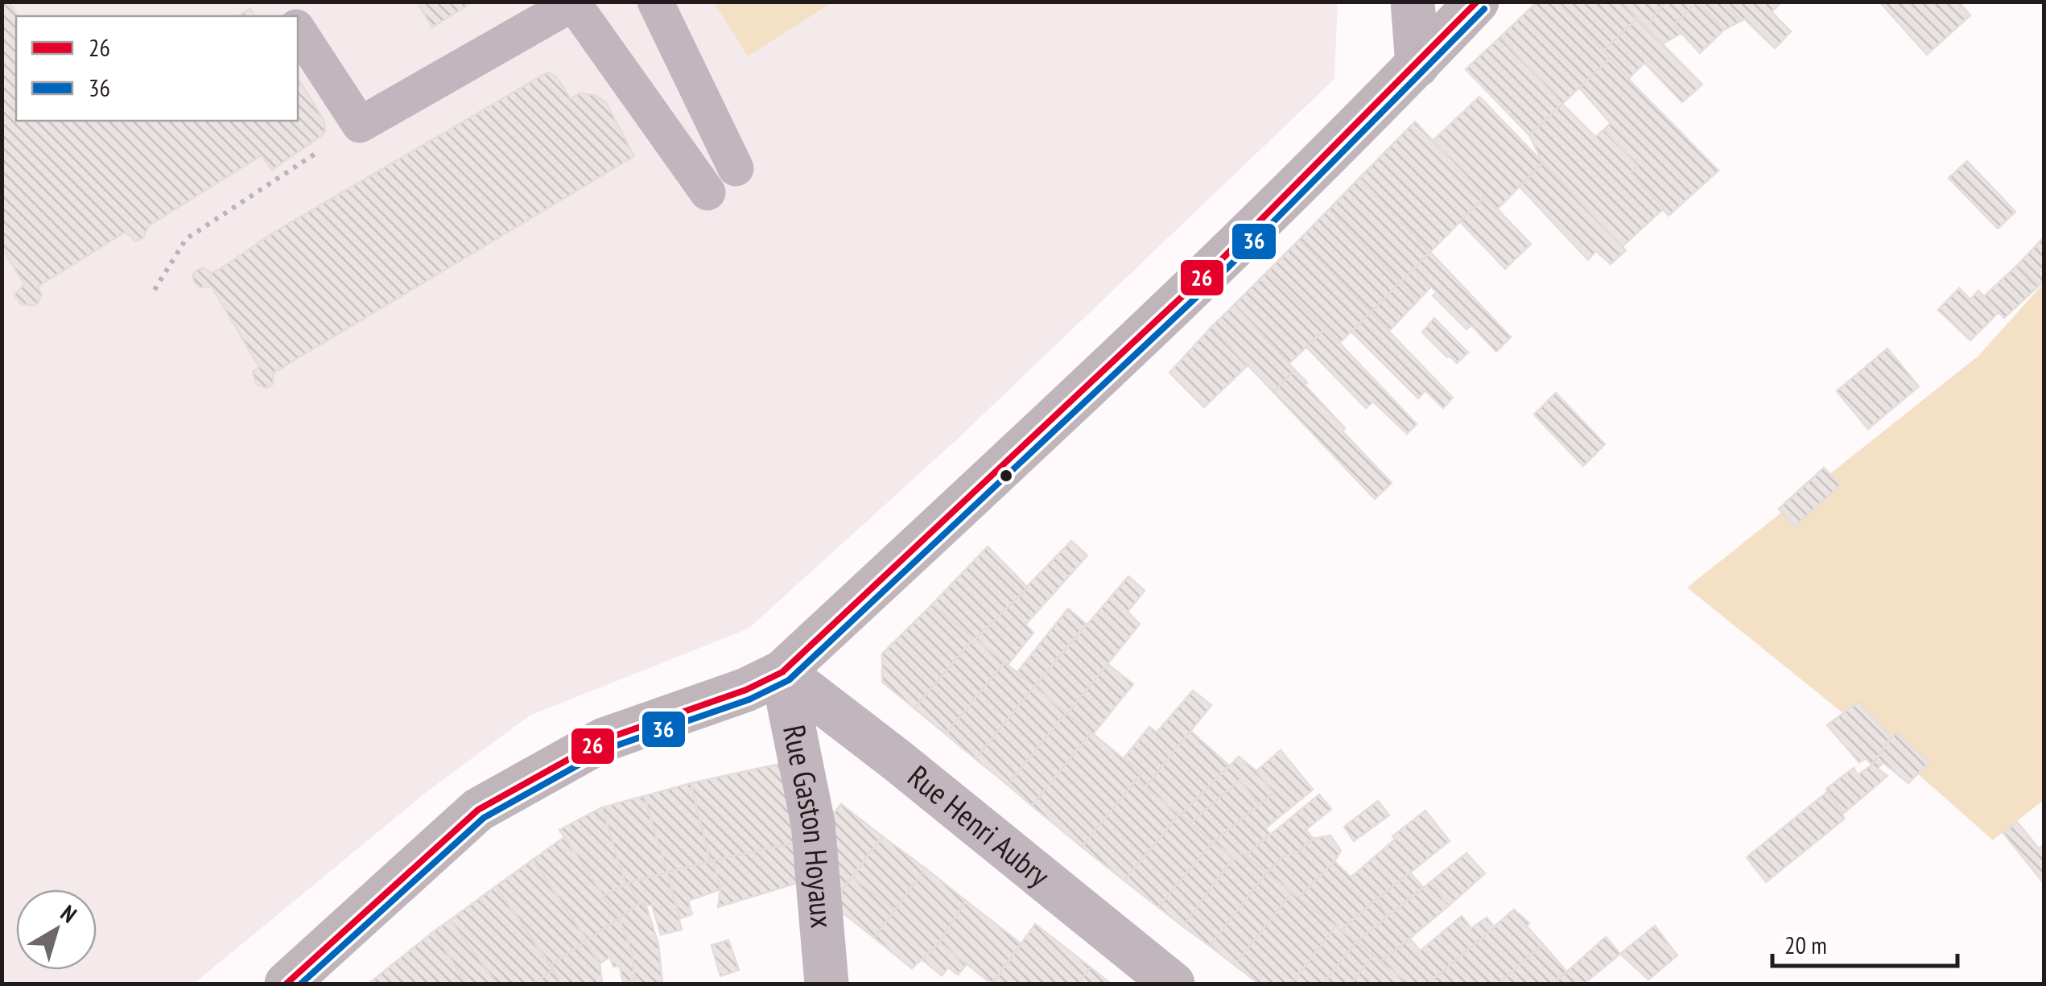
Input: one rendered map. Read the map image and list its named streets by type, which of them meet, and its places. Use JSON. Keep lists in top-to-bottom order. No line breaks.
{"streets":{"street":["Rue Henri Aubry","Rue Gaston Hoyaux"]},"crossings":[["Rue Henri Aubry","Rue Gaston Hoyaux"]],"lines":["transit line 26","transit line 36"],"legend":["26","36"],"scale_bar":"20 m","north":"top right"}
